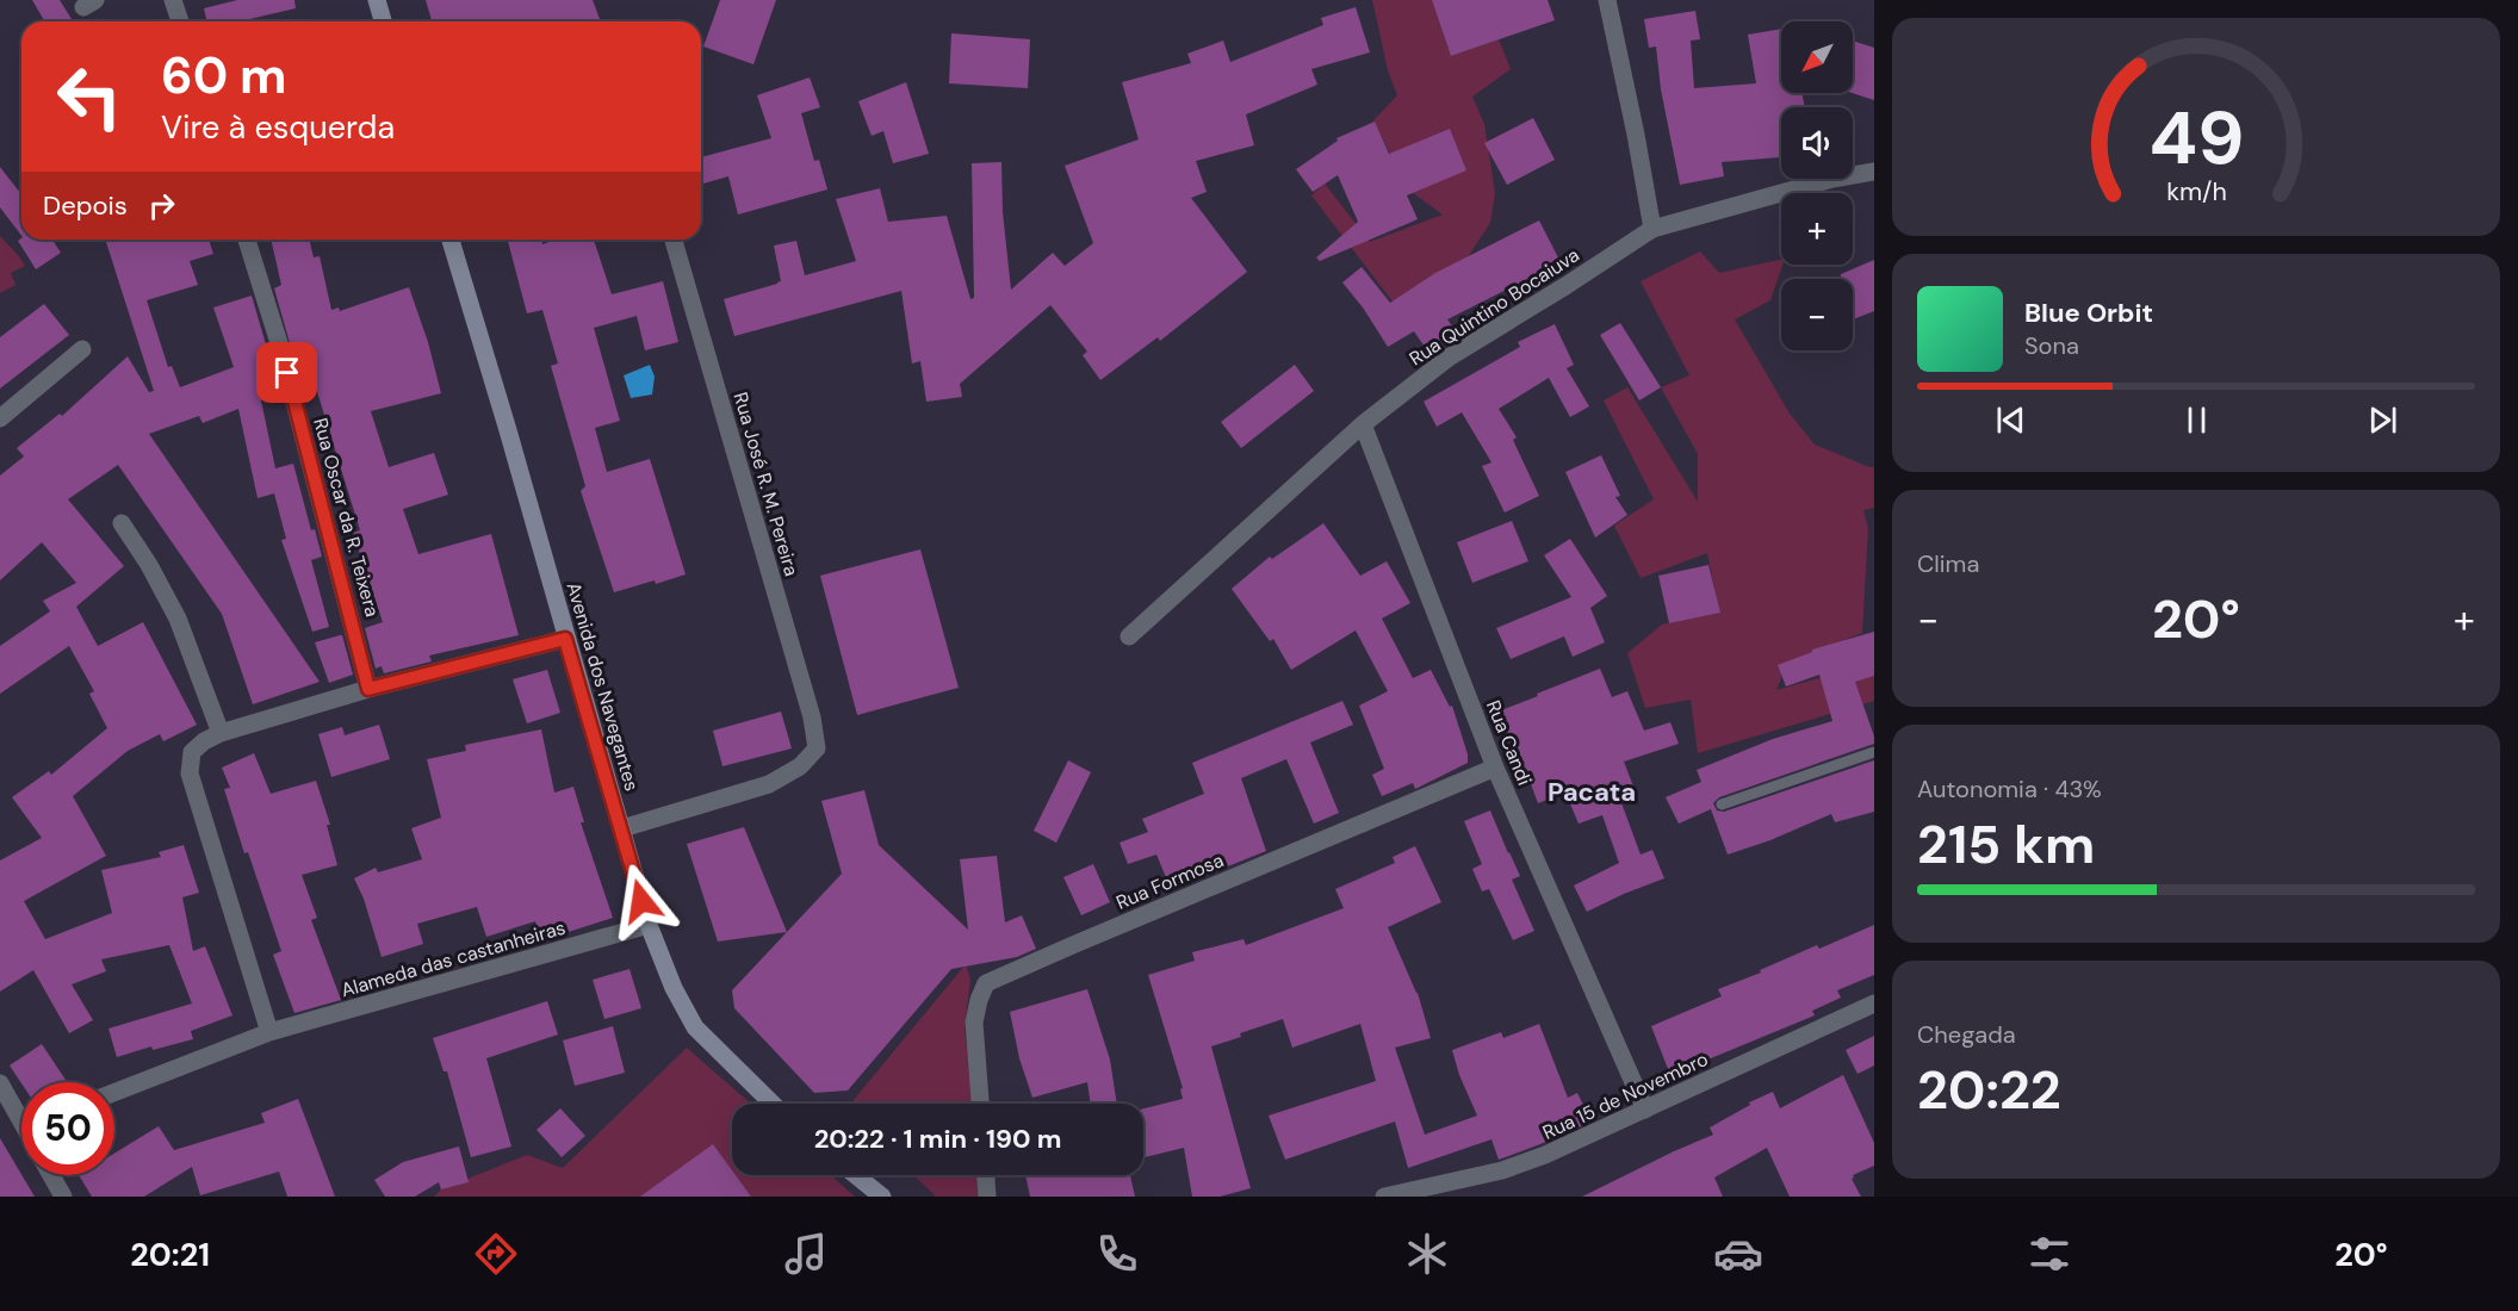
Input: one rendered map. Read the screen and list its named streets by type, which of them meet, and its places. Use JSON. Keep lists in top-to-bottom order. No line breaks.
{"streets":{"main road":["Avenida dos Navegantes"],"street":["Rua Quintino Bocaiuva","Rua José R. M. Pereira","Rua Oscar da R. Teixera","Rua Candi","Rua Formosa","Alameda das castanheiras","Rua 15 de Novembro"]},"crossings":[["Rua Quintino Bocaiuva","Rua Candi"],["Rua José R. M. Pereira","Avenida dos Navegantes"],["Avenida dos Navegantes","Alameda das castanheiras"],["Rua Candi","Rua Formosa"],["Rua Candi","Rua 15 de Novembro"]],"districts":["Pacata"],"north":"bottom left","page":{"map_buttons":["+","−"],"turn":["60 m","Vire à esquerda"],"then":"Depois","song":["Blue Orbit","Sona"],"tile":["Clima",["Autonomia · 43%","215 km"],["Chegada","20:22"]],"heat":["−","20°","+"],"limit":"50","trip":"20:22 · 1 min · 190 m","tabs":["20:21","20°"],"gauge":["49","km/h"]}}
